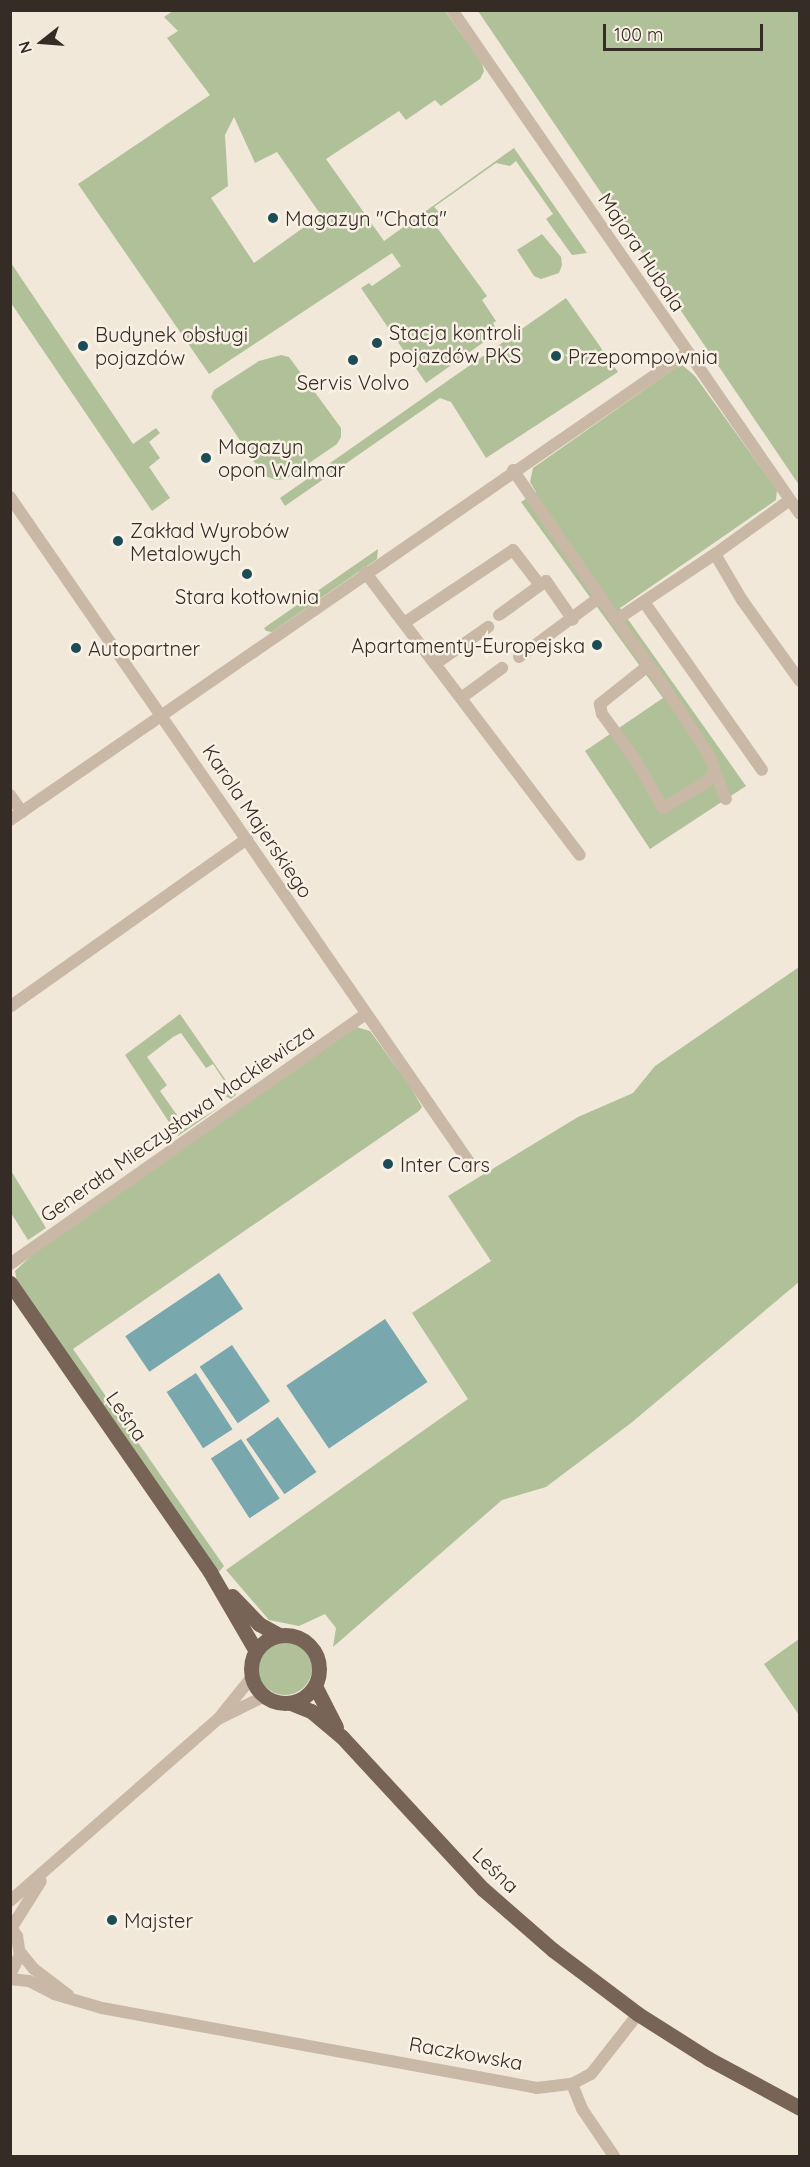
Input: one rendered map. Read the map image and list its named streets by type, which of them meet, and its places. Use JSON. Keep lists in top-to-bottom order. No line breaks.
{"streets":{"main road":["Leśna"],"street":["Majora Hubala","Karola Majerskiego","Generała Mieczysława Mackiewicza","Raczkowska"]},"crossings":[["Karola Majerskiego","Generała Mieczysława Mackiewicza"],["Leśna","Raczkowska"]],"places":["Magazyn \"Chata\"","Stacja kontroli pojazdów PKS","Budynek obsługi pojazdów","Przepompownia","Servis Volvo","Magazyn opon Walmar","Zakład Wyrobów Metalowych","Stara kotłownia","Apartamenty-Europejska","Autopartner","Inter Cars","Majster"],"scale_bar":"100 m","north":"left"}
